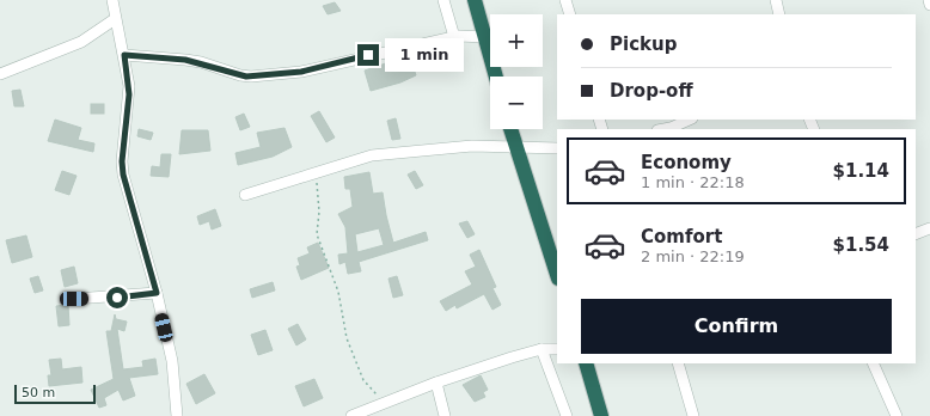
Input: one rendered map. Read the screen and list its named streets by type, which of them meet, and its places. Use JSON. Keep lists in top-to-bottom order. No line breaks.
{"scale_bar":"50 m","page":{"map_buttons":["+","−"],"banner":["Pickup","Drop-off"],"bubble":"1 min","list":[{"name":"Economy","note":"1 min · 22:18","value":"$1.14"},{"name":"Comfort","note":"2 min · 22:19","value":"$1.54"}],"buttons":"Confirm","scale":"50 m"}}
